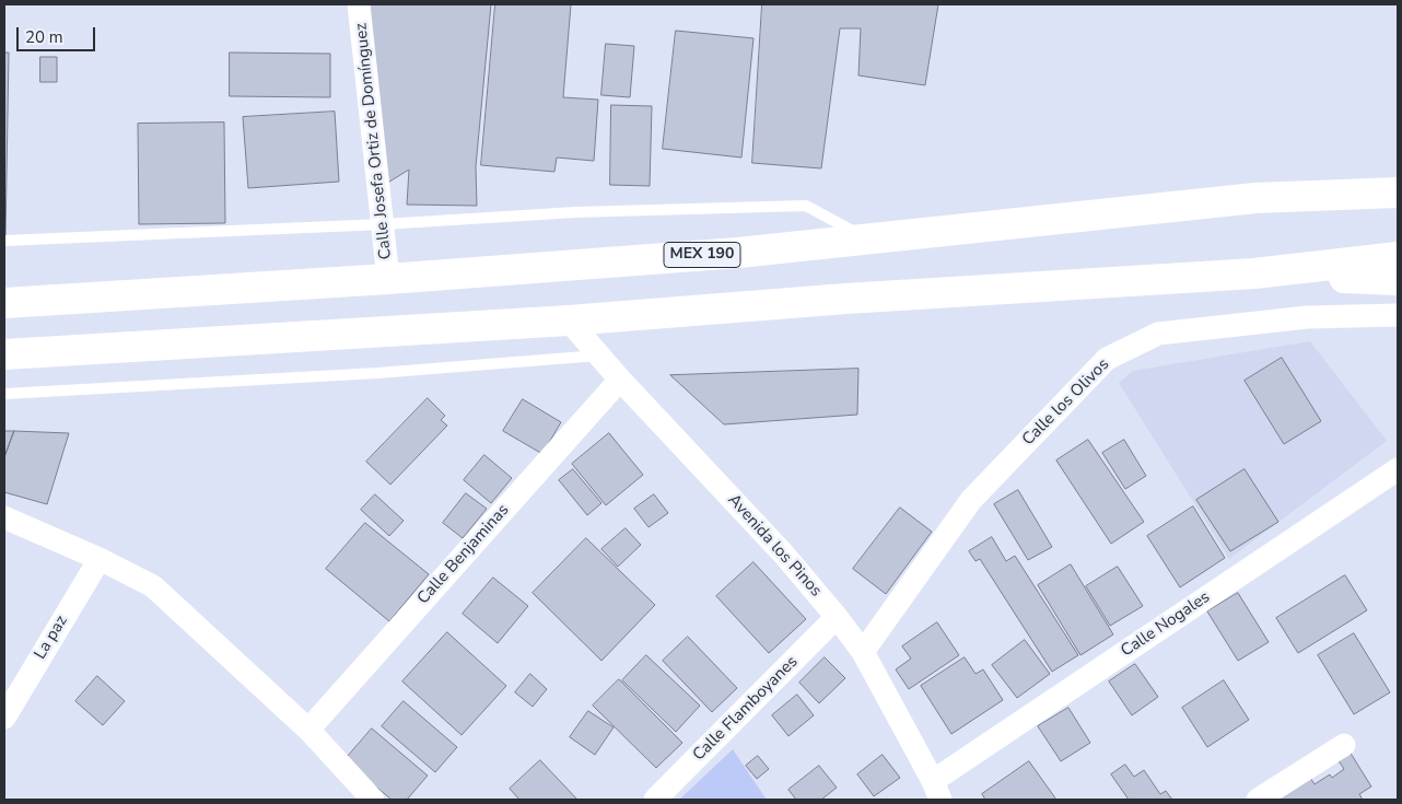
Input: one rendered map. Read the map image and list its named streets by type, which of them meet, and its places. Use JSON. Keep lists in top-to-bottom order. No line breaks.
{"streets":{"main road":["MEX 190"],"street":["Calle Josefa Ortiz de Domínguez","Calle los Olivos","Avenida los Pinos","Calle Benjaminas","Calle Nogales","La paz","Calle Flamboyanes"]},"crossings":[["Calle Josefa Ortiz de Domínguez","MEX 190"],["Calle los Olivos","Avenida los Pinos"],["Avenida los Pinos","Calle Benjaminas"],["Avenida los Pinos","Calle Nogales"],["Avenida los Pinos","Calle Flamboyanes"]],"scale_bar":"20 m"}
